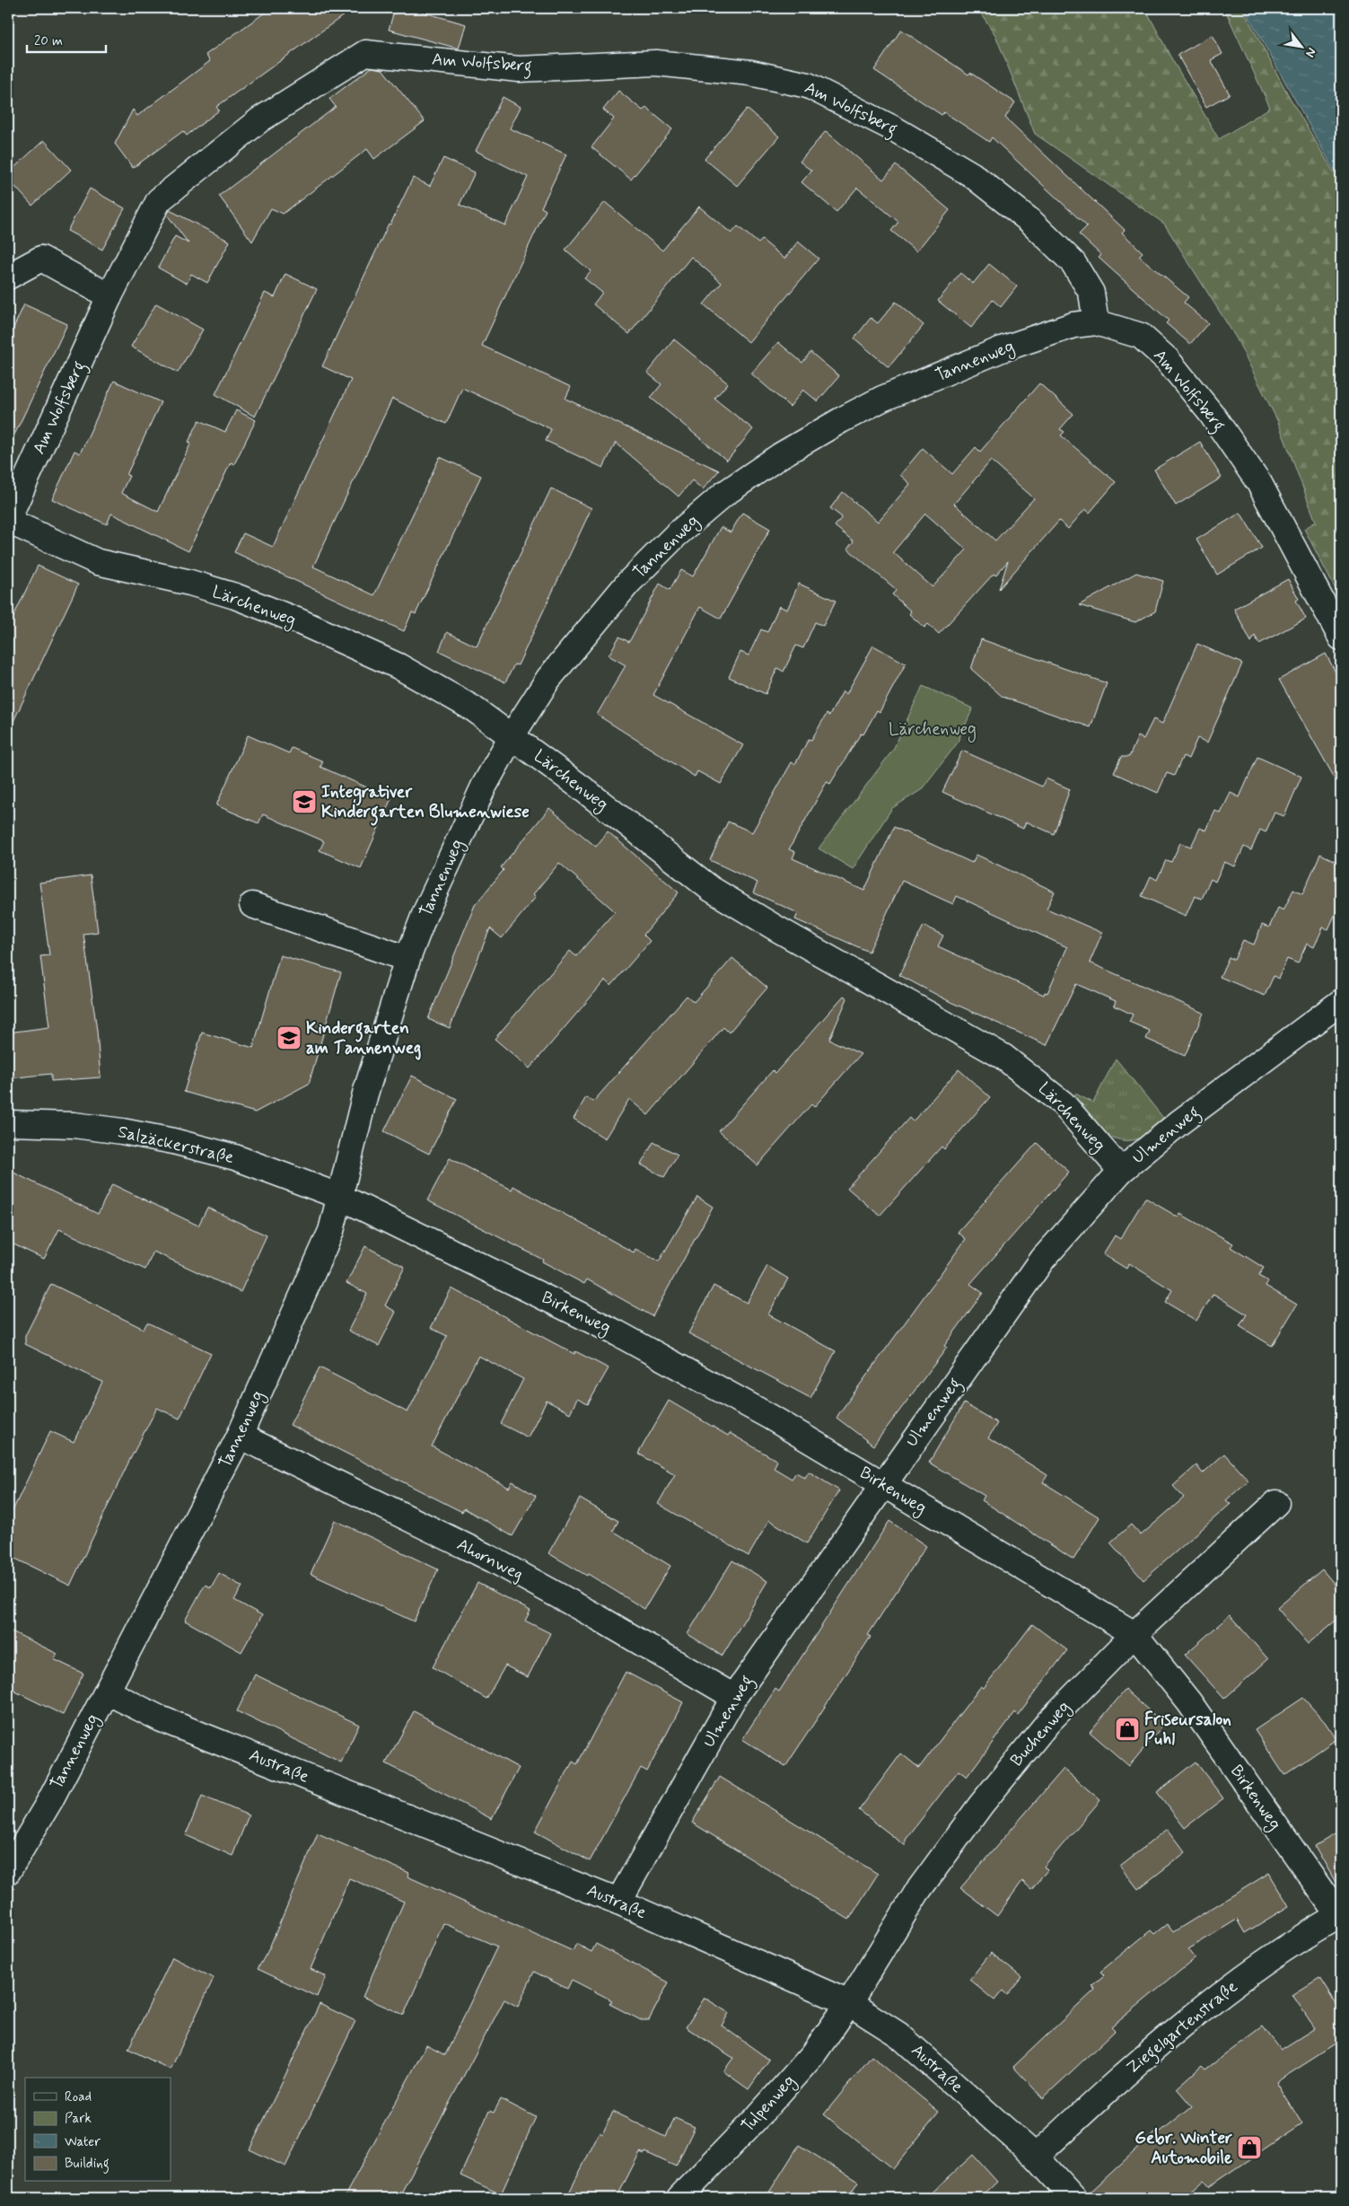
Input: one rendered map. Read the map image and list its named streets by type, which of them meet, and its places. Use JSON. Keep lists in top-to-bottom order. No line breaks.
{"streets":{"street":["Am Wolfsberg","Tannenweg","Lärchenweg","Ulmenweg","Salzäckerstraße","Birkenweg","Ahornweg","Buchenweg","Austraße","Ziegelgartenstraße","Tulpenweg"]},"crossings":[["Am Wolfsberg","Tannenweg"],["Am Wolfsberg","Lärchenweg"],["Tannenweg","Lärchenweg"],["Tannenweg","Salzäckerstraße"],["Tannenweg","Birkenweg"],["Tannenweg","Ahornweg"],["Tannenweg","Austraße"],["Lärchenweg","Ulmenweg"],["Ulmenweg","Birkenweg"],["Ulmenweg","Ahornweg"],["Ulmenweg","Austraße"],["Salzäckerstraße","Birkenweg"],["Birkenweg","Buchenweg"],["Birkenweg","Ziegelgartenstraße"],["Buchenweg","Austraße"],["Buchenweg","Tulpenweg"],["Austraße","Ziegelgartenstraße"],["Austraße","Tulpenweg"]],"parks":["Lärchenweg"],"places":{"school or university":["Integrativer Kindergarten Blumenwiese","Kindergarten am Tannenweg"],"shop":["Friseursalon Puhl","Gebr. Winter Automobile"]},"legend":["Road","Park","Water","Building"],"scale_bar":"20 m","north":"bottom right"}
